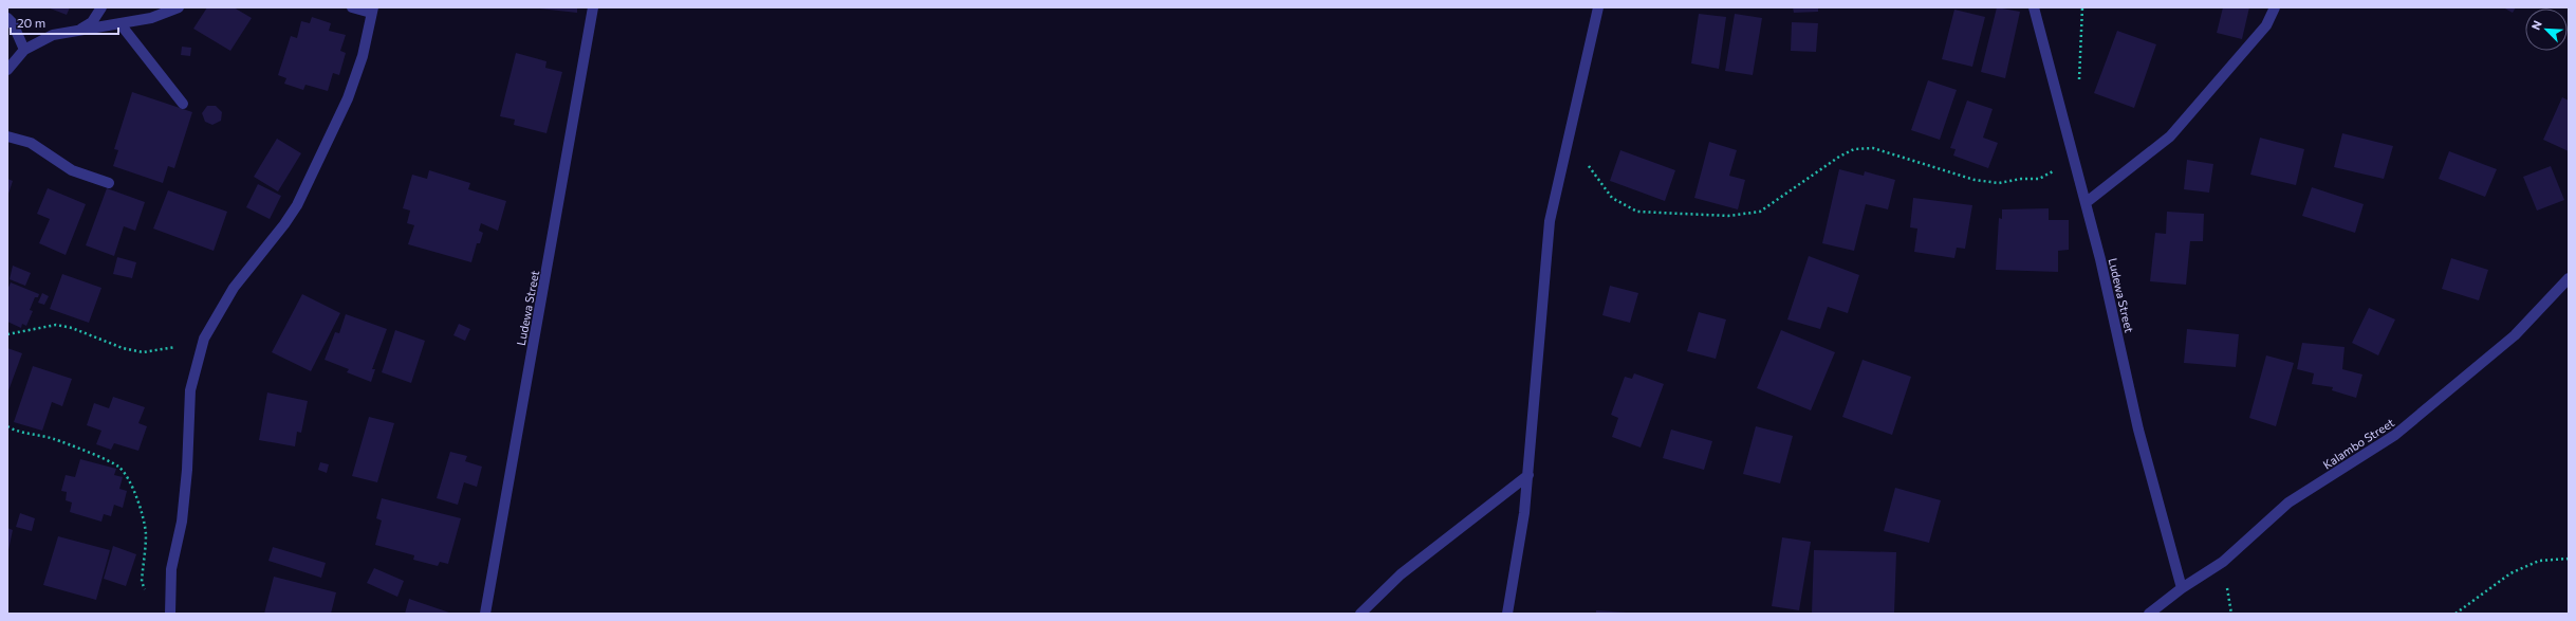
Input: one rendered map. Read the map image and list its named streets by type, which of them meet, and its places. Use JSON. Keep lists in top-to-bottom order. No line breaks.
{"streets":{"street":["Ludewa Street","Kalambo Street"]},"crossings":[["Ludewa Street","Kalambo Street"]],"scale_bar":"20 m","north":"top left"}
